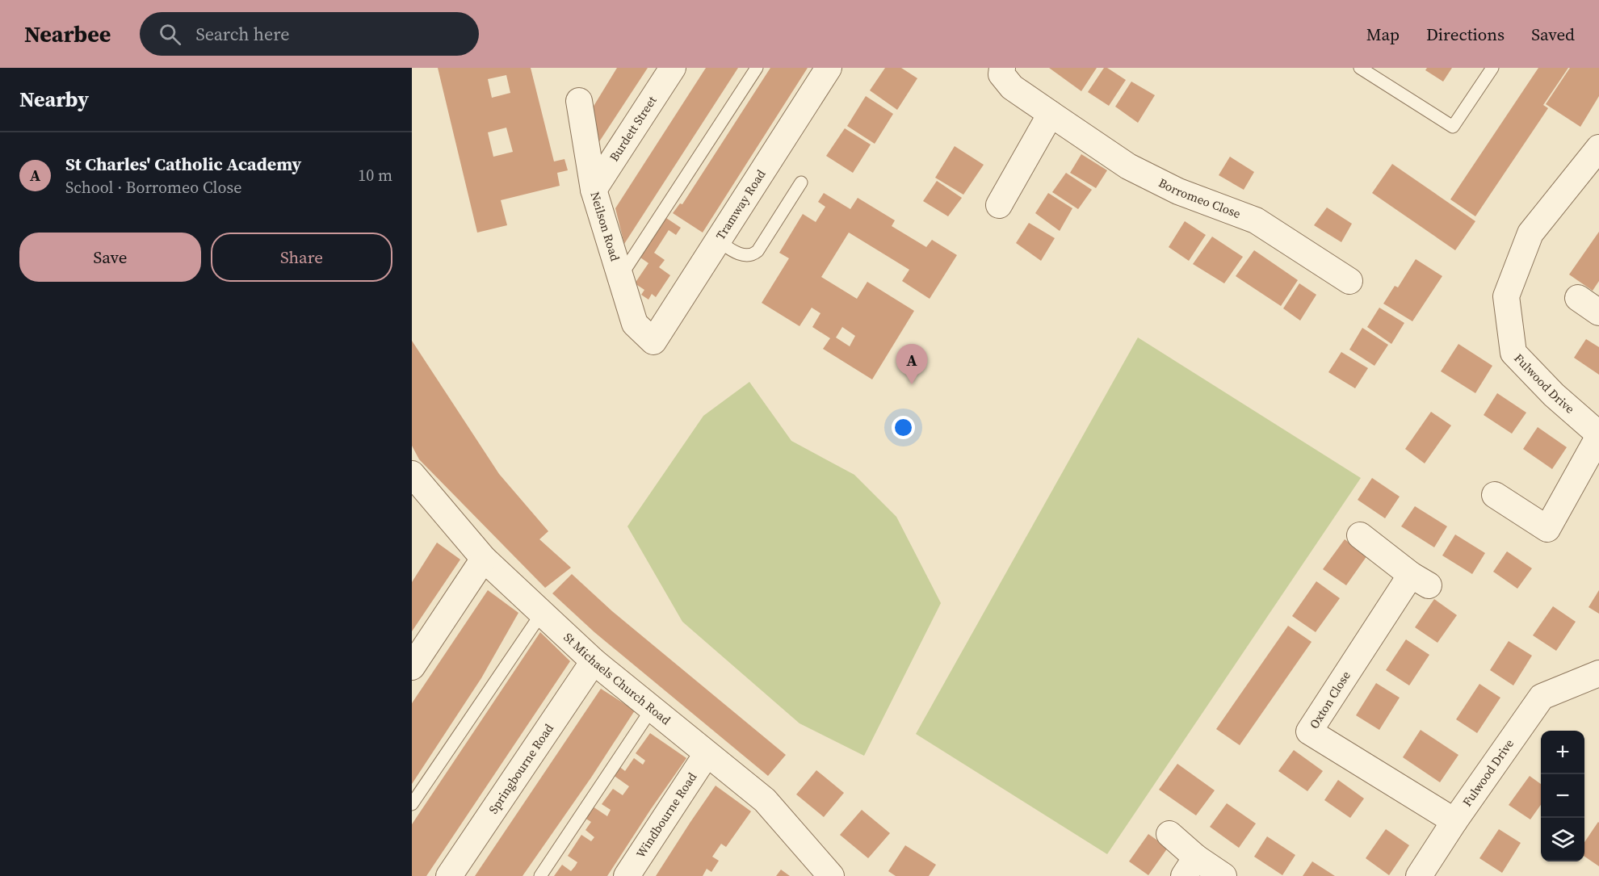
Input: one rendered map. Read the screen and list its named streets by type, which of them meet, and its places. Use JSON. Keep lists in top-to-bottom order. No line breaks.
{"streets":{"street":["Burdett Street","Borromeo Close","Tramway Road","Neilson Road","Fulwood Drive","St Michaels Church Road","Oxton Close","Springbourne Road","Windbourne Road"]},"crossings":[["Burdett Street","Neilson Road"],["Tramway Road","Neilson Road"],["Fulwood Drive","Oxton Close"],["St Michaels Church Road","Springbourne Road"],["St Michaels Church Road","Windbourne Road"]],"page":{"header":"Nearbee","search":"Search here","nav":["Map","Directions","Saved"],"heading":"Nearby","list":[{"mark":"A","name":"St Charles' Catholic Academy","note":"School · Borromeo Close","value":"10 m"}],"buttons":["Save","Share"],"pins":"A","map_buttons":["+","−"]}}
